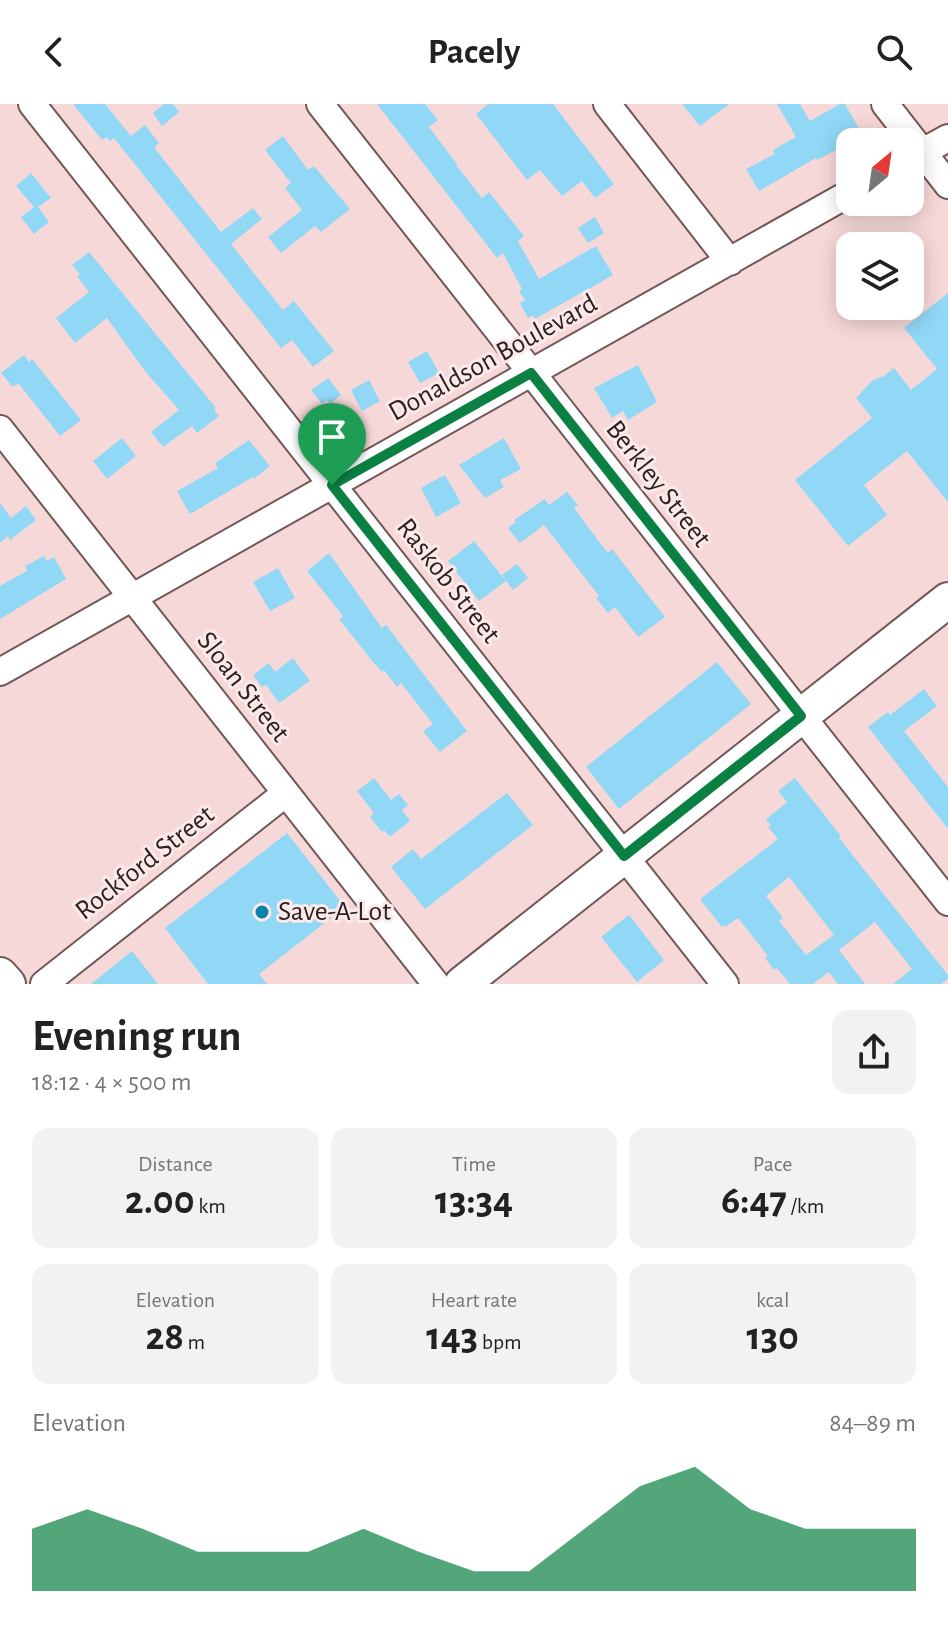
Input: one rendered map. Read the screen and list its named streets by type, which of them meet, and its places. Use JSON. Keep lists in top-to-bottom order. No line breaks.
{"streets":{"street":["Donaldson Boulevard","Berkley Street","Raskob Street","Sloan Street","Rockford Street"]},"crossings":[["Donaldson Boulevard","Berkley Street"],["Donaldson Boulevard","Raskob Street"],["Donaldson Boulevard","Sloan Street"],["Sloan Street","Rockford Street"]],"places":["Save-A-Lot"],"north":"top right","page":{"header":"Pacely","heading":["Evening run","18:12 · 4 × 500 m"],"stats":[["Distance","2.00 km"],["Time","13:34"],["Pace","6:47 /km"],["Elevation","28 m"],["Heart rate","143 bpm"],["kcal","130"]],"chart":["Elevation","84–89 m"]}}
